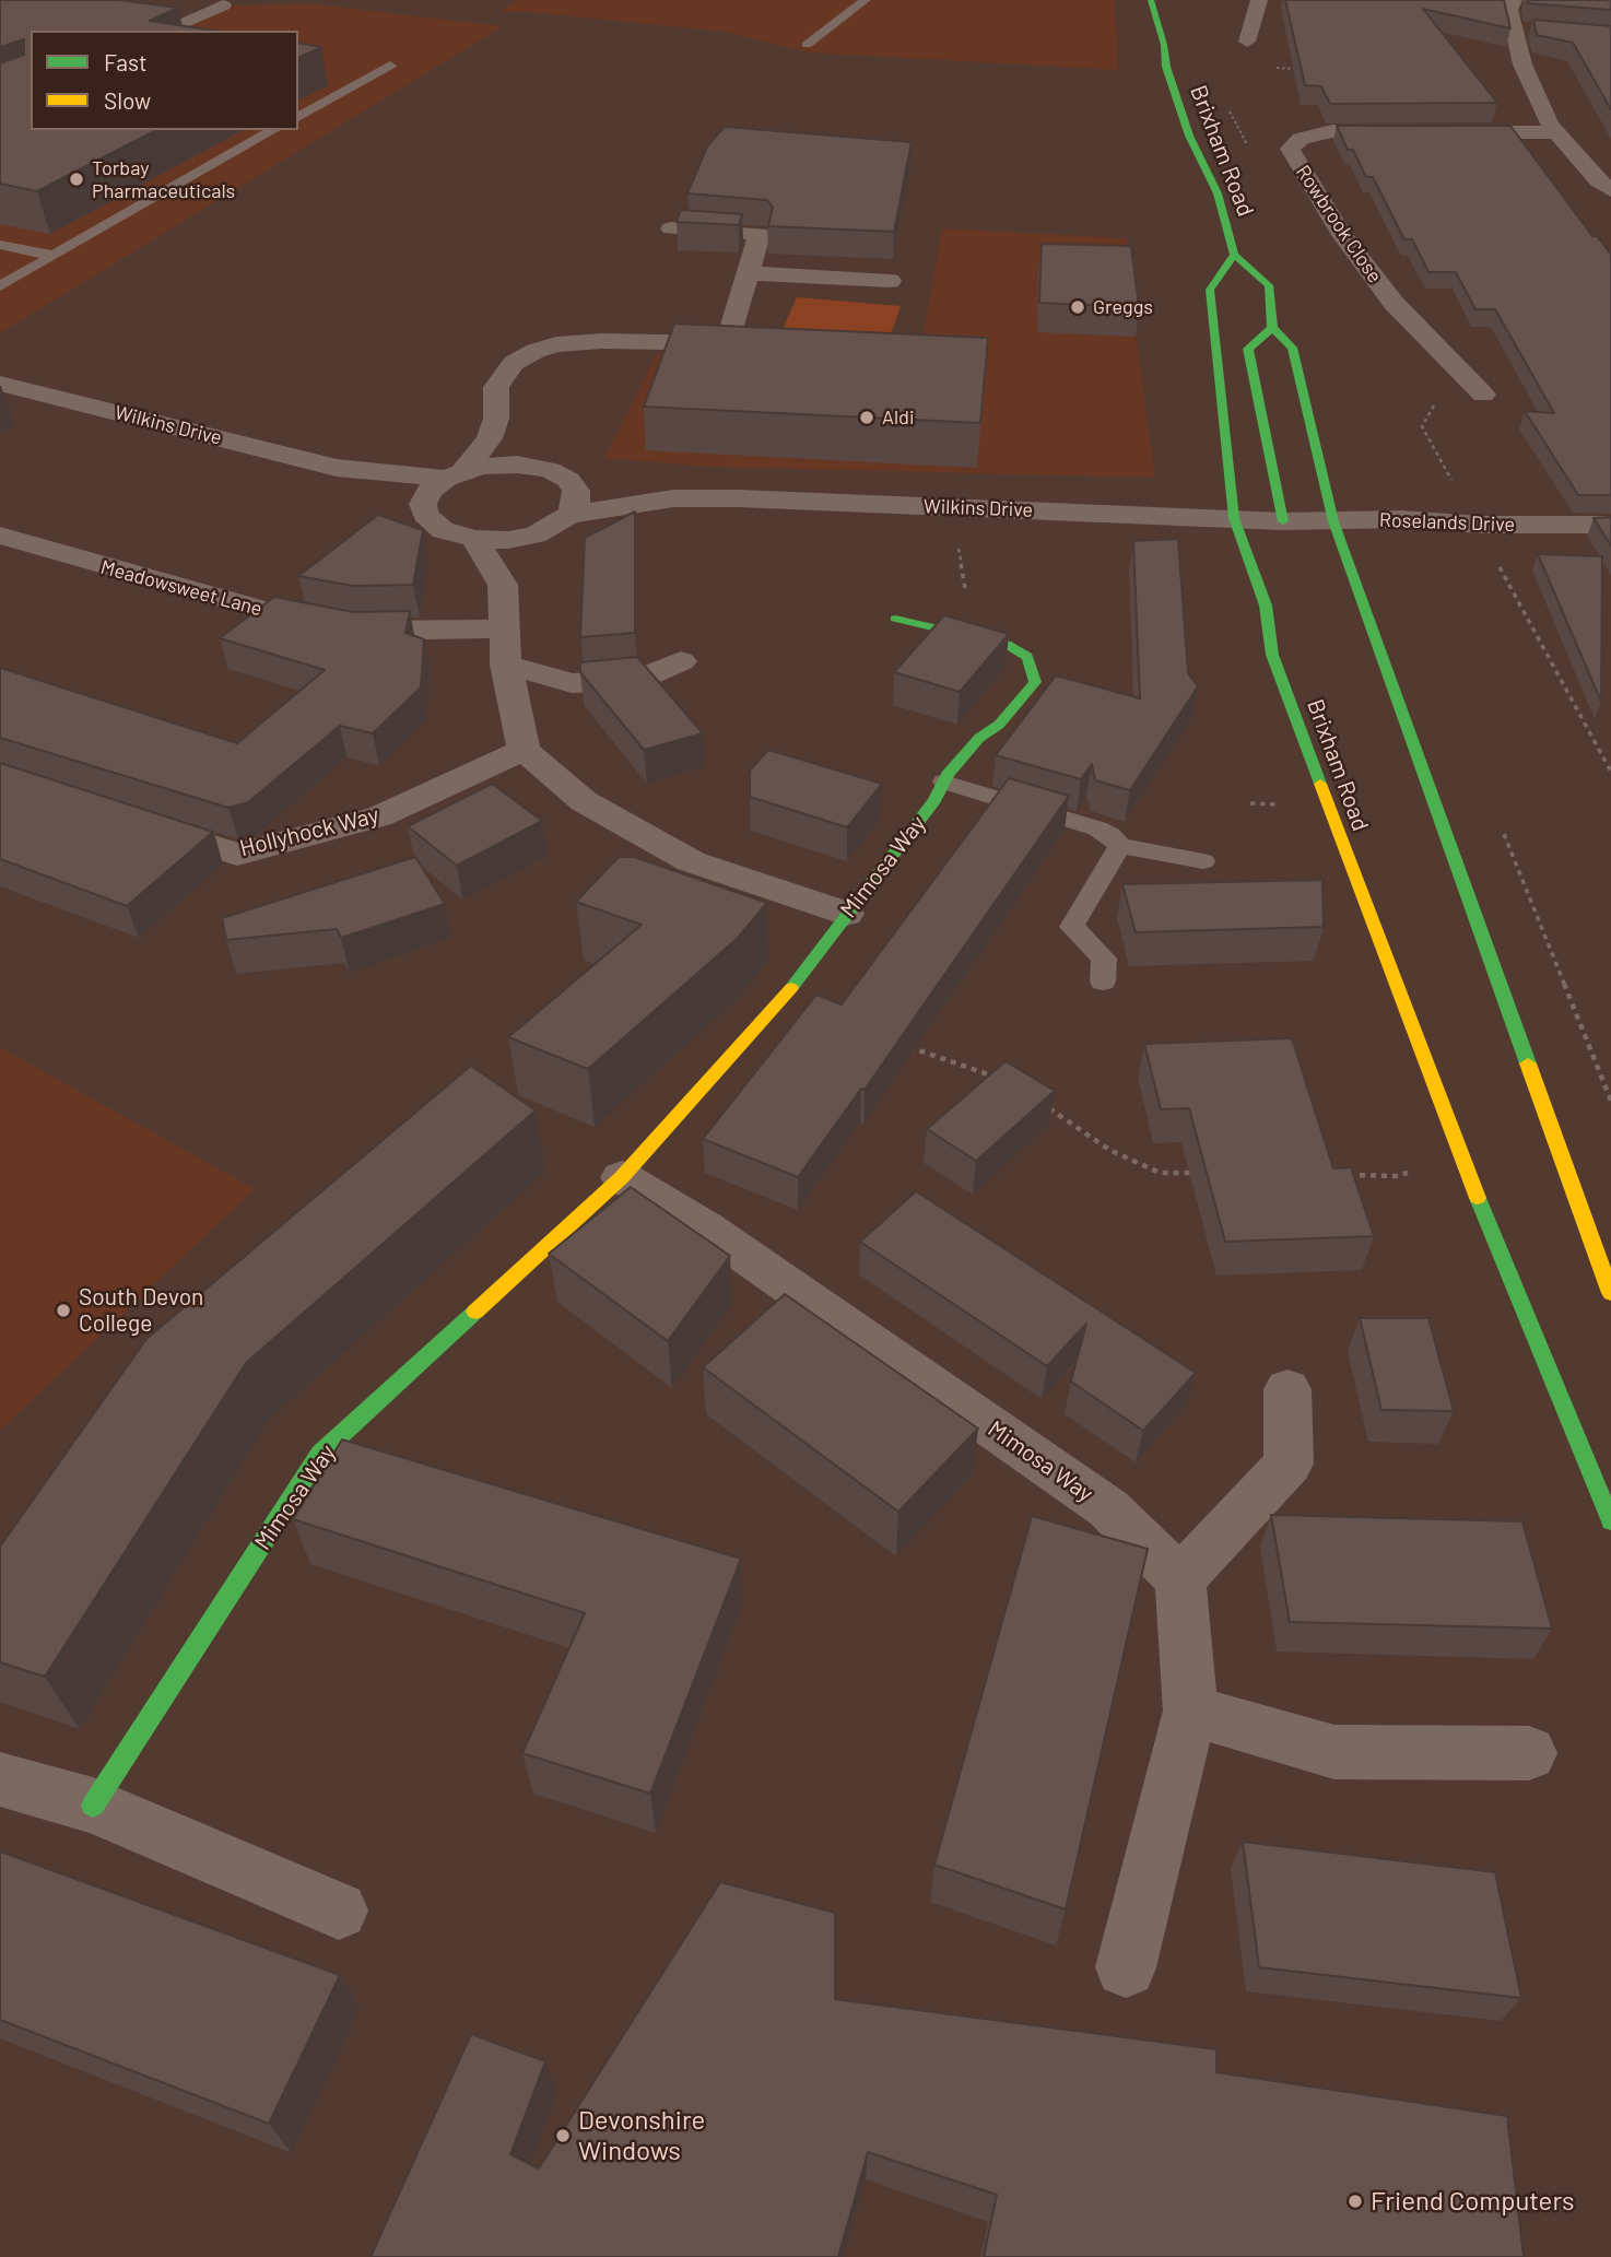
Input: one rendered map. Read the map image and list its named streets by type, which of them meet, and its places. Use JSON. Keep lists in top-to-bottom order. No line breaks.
{"streets":{"main road":["Brixham Road","Mimosa Way"],"street":["Rowbrook Close","Wilkins Drive","Roselands Drive","Meadowsweet Lane","Hollyhock Way"]},"crossings":[["Brixham Road","Wilkins Drive"],["Wilkins Drive","Roselands Drive"]],"places":["Torbay Pharmaceuticals","Greggs","Aldi","South Devon College","Devonshire Windows","Friend Computers"],"legend":["Fast","Slow"]}
